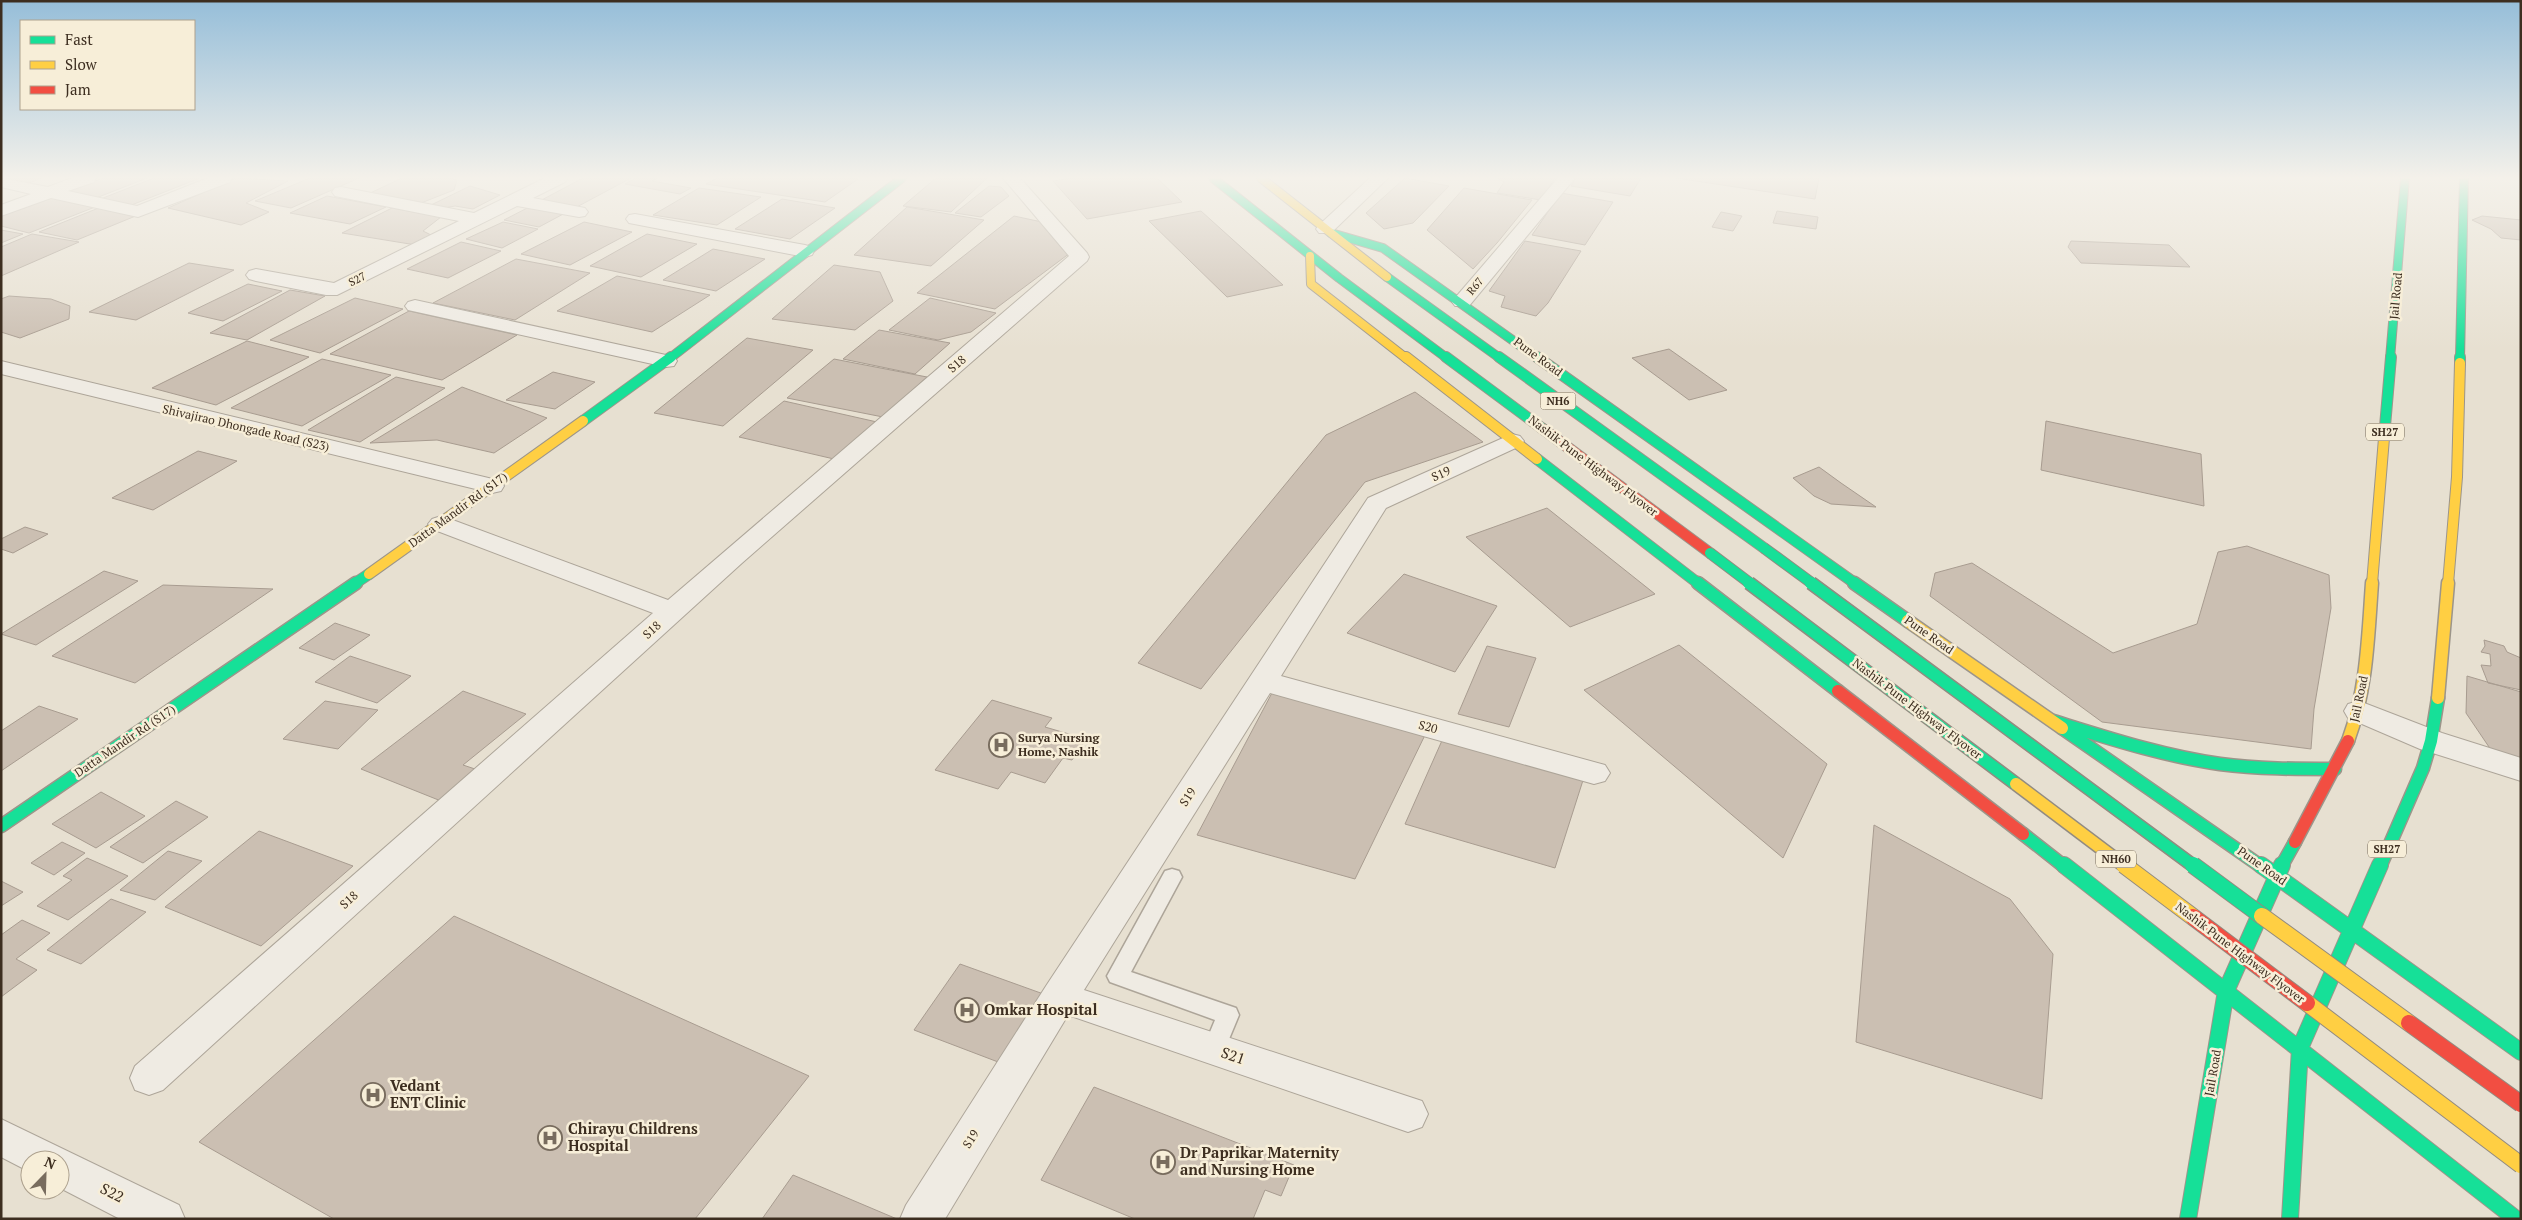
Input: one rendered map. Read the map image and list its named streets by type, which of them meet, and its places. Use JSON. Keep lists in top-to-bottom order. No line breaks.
{"streets":{"main road":["Jail Road","Pune Road","NH6","SH27","Nashik Pune Highway Flyover","Datta Mandir Rd (S17)","NH60"],"street":["S27","R67","S18","Shivajirao Dhongade Road (S23)","S19","S20","S21","S22"]},"crossings":[["R67","Pune Road"],["Jail Road","Pune Road"],["Pune Road","SH27"],["Shivajirao Dhongade Road (S23)","Datta Mandir Rd (S17)"],["S19","S20"],["S19","S21"]],"places":{"hospital":["Surya Nursing Home, Nashik","Omkar Hospital","Vedant ENT Clinic","Chirayu Childrens Hospital","Dr Paprikar Maternity and Nursing Home"]},"legend":["Fast","Slow","Jam"],"north":"top right"}
